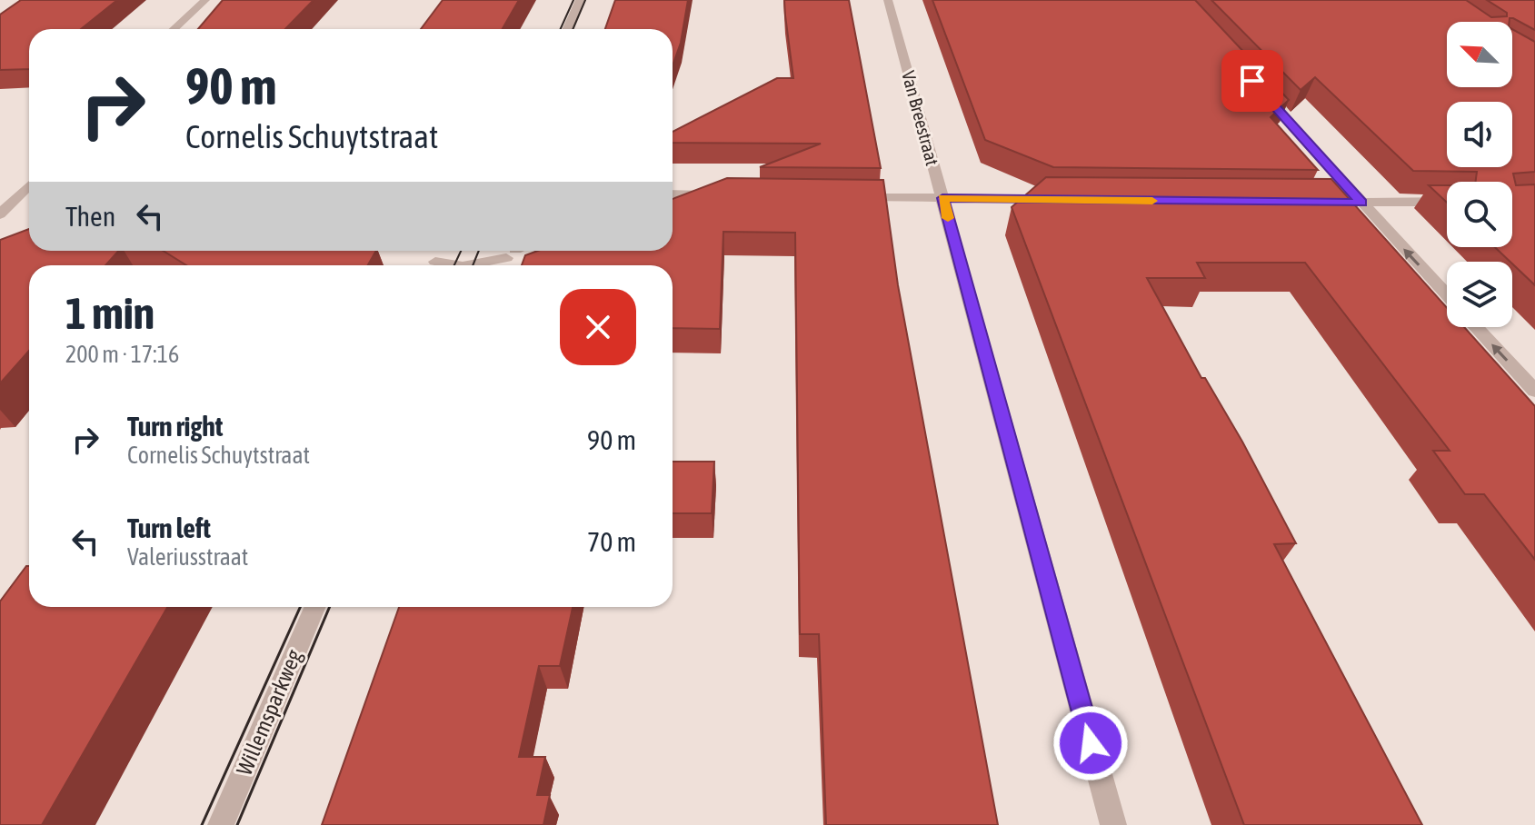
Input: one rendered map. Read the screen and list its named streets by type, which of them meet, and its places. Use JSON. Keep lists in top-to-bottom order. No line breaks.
{"streets":{"street":["Van Breestraat","Willemsparkweg"]},"north":"top left","page":{"turn":["90 m","Cornelis Schuytstraat"],"then":"Then","heading":["1 min","200 m · 17:16"],"list":[{"name":"Turn right","note":"Cornelis Schuytstraat","value":"90 m"},{"name":"Turn left","note":"Valeriusstraat","value":"70 m"}]}}
